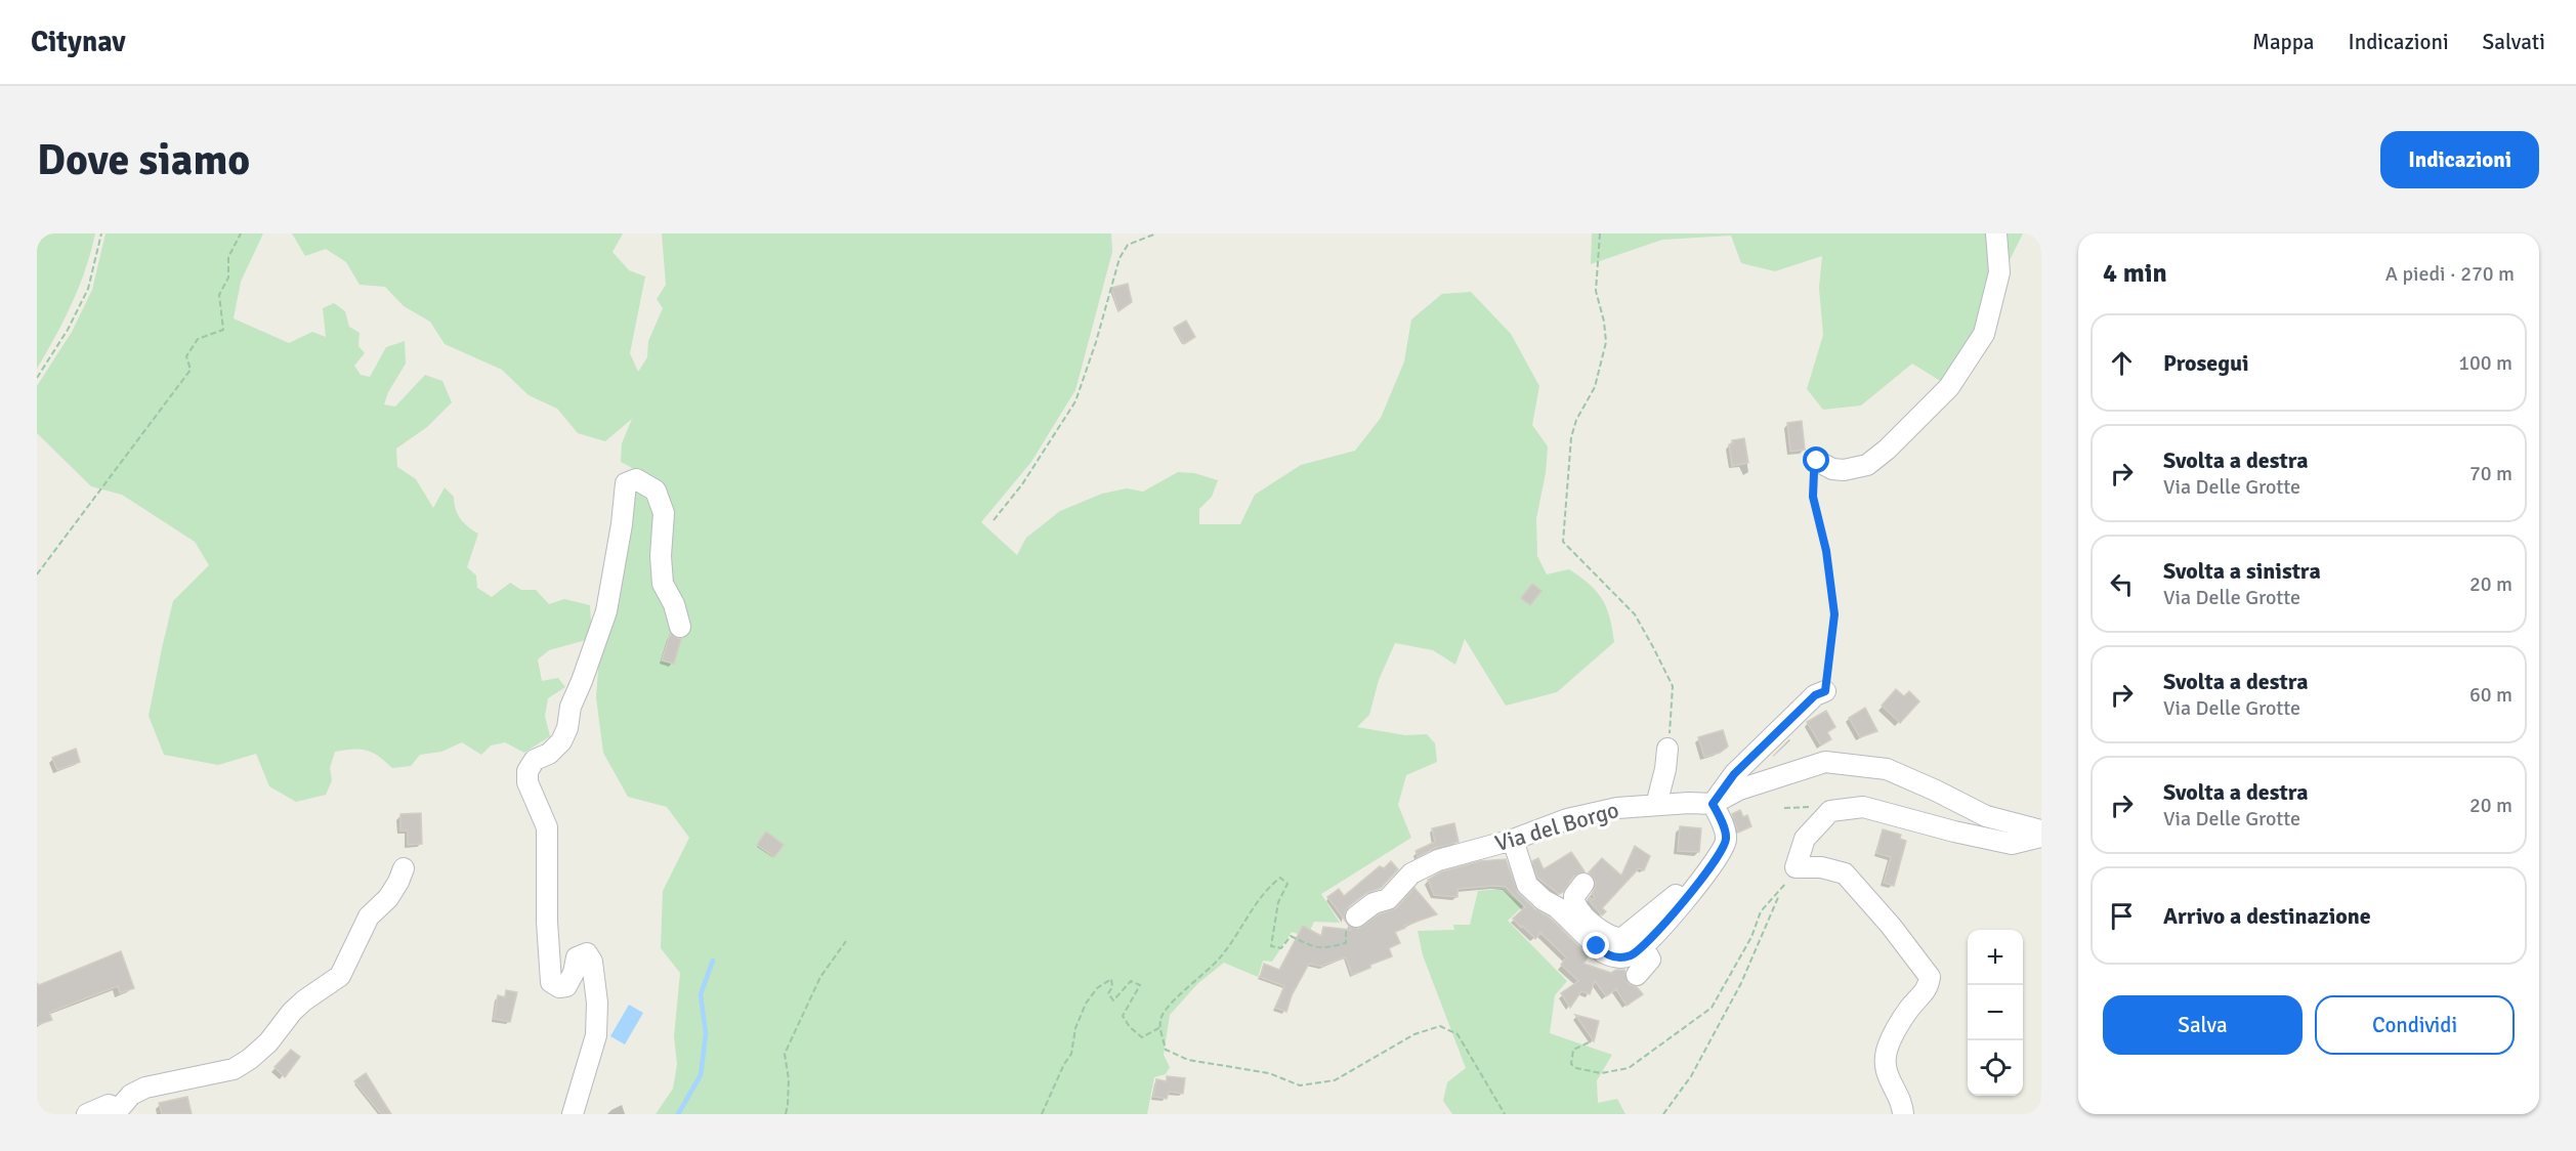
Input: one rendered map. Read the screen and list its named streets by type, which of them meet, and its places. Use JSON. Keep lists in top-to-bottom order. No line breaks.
{"streets":{"street":["Via del Borgo"]},"page":{"header":"Citynav","nav":["Mappa","Indicazioni","Salvati"],"buttons":["Indicazioni",["Salva","Condividi"]],"title":"Dove siamo","heading":["4 min","A piedi · 270 m"],"list":[["Prosegui","100 m"],["Svolta a destra","Via Delle Grotte","70 m"],["Svolta a sinistra","Via Delle Grotte","20 m"],["Svolta a destra","Via Delle Grotte","60 m"],["Svolta a destra","Via Delle Grotte","20 m"],"Arrivo a destinazione"],"map_buttons":["+","−"]}}
